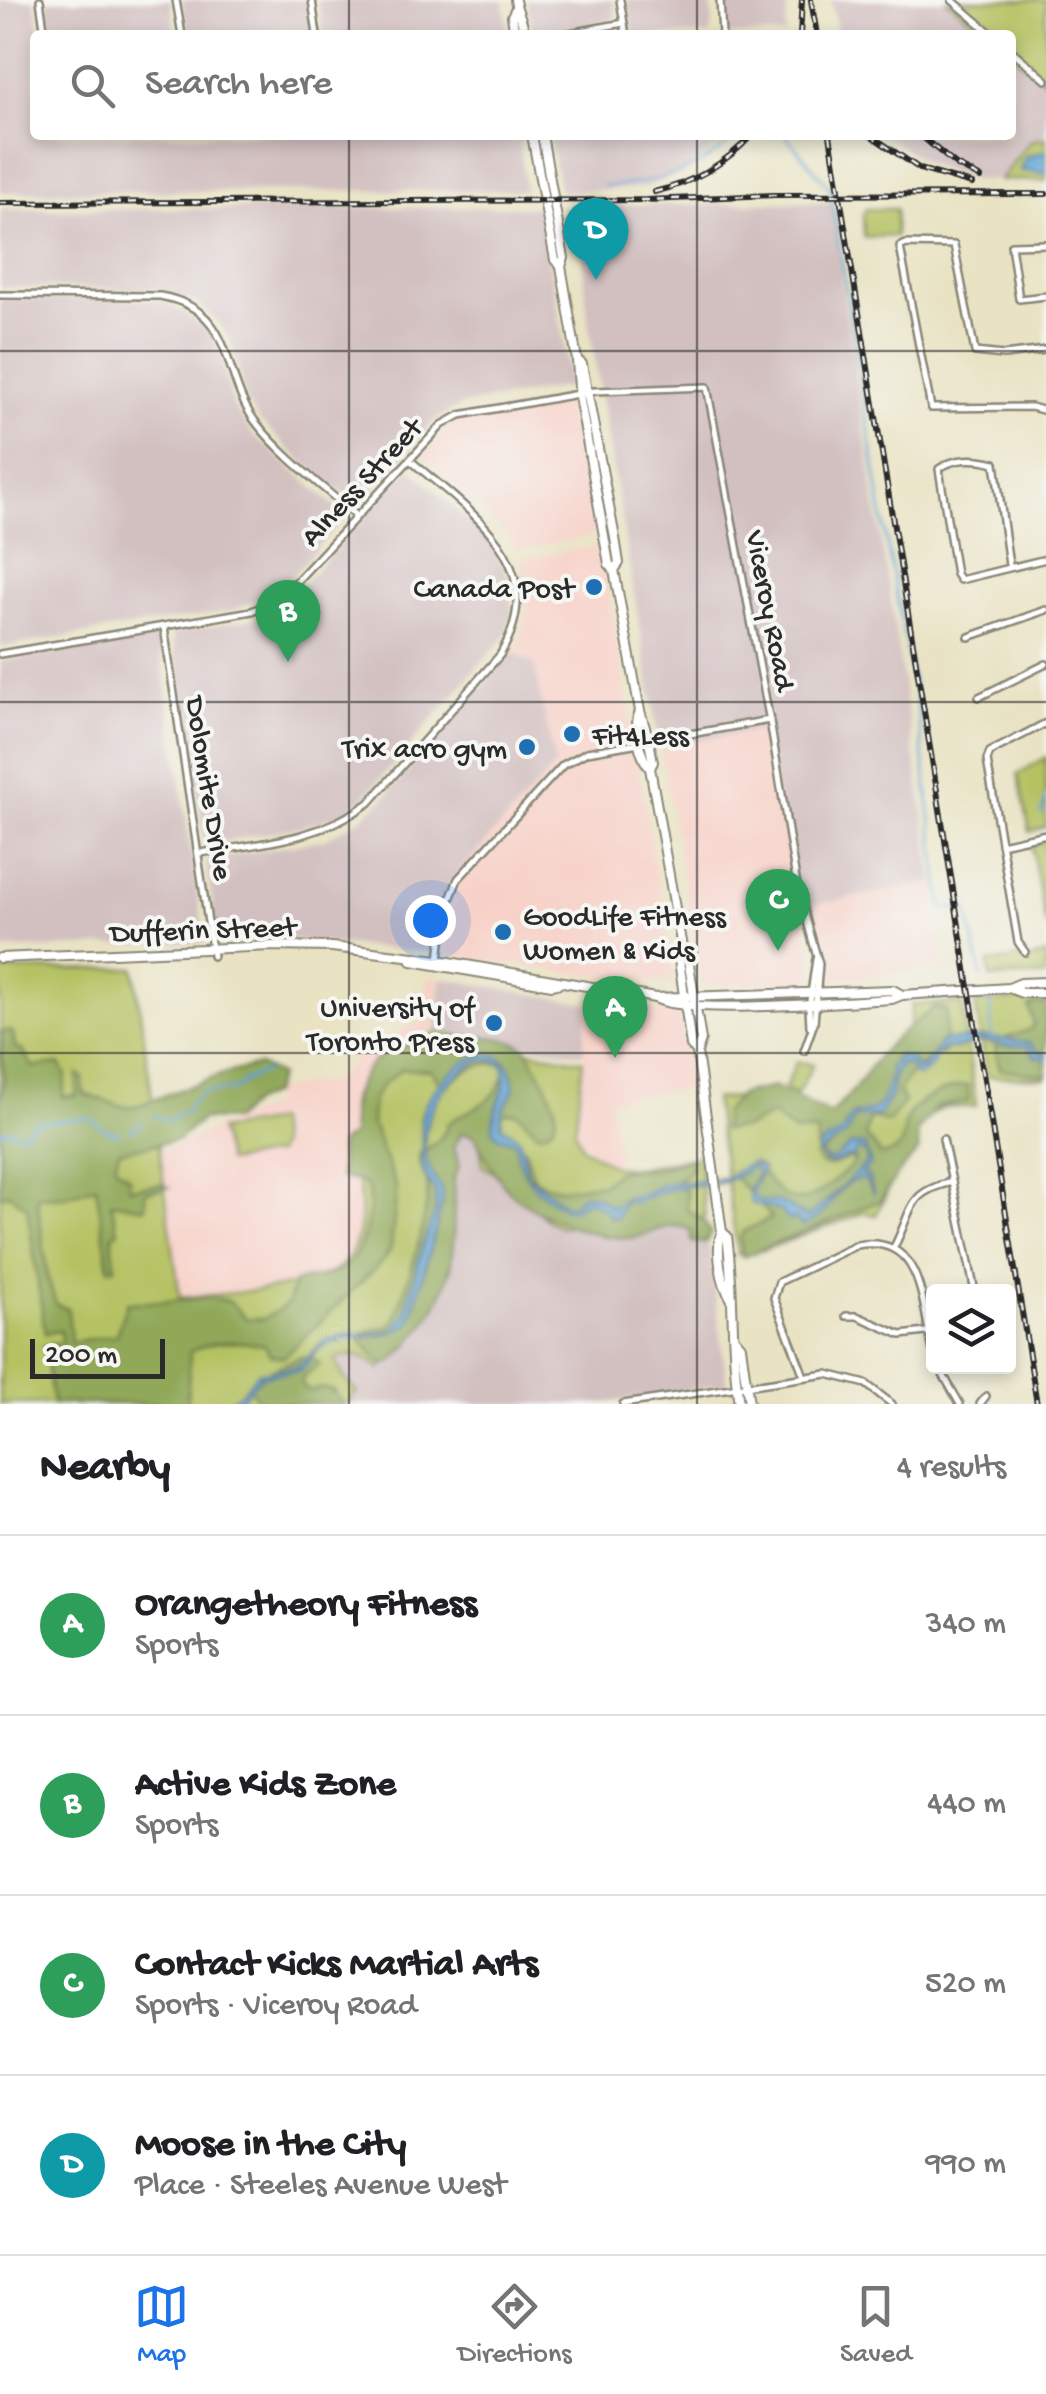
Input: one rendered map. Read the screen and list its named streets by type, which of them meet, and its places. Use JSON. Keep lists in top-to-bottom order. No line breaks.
{"streets":{"main road":["Dufferin Street"],"street":["Alness Street","Viceroy Road","Dolomite Drive"]},"crossings":[["Alness Street","Viceroy Road"],["Alness Street","Dolomite Drive"],["Viceroy Road","Dufferin Street"],["Dolomite Drive","Dufferin Street"]],"places":["Canada Post","Fit4Less","Trix acro gym","GoodLife Fitness Women & Kids","University of Toronto Press"],"scale_bar":"200 m","page":{"search":"Search here","pins":["D","B","C","A"],"scale":"200 m","heading":["Nearby","4 results"],"list":[{"mark":"A","name":"Orangetheory Fitness","note":"Sports","value":"340 m"},{"mark":"B","name":"Active Kids Zone","note":"Sports","value":"440 m"},{"mark":"C","name":"Contact Kicks Martial Arts","note":"Sports · Viceroy Road","value":"520 m"},{"mark":"D","name":"Moose in the City","note":"Place · Steeles Avenue West","value":"990 m"}],"nav":["Map","Directions","Saved"]}}
